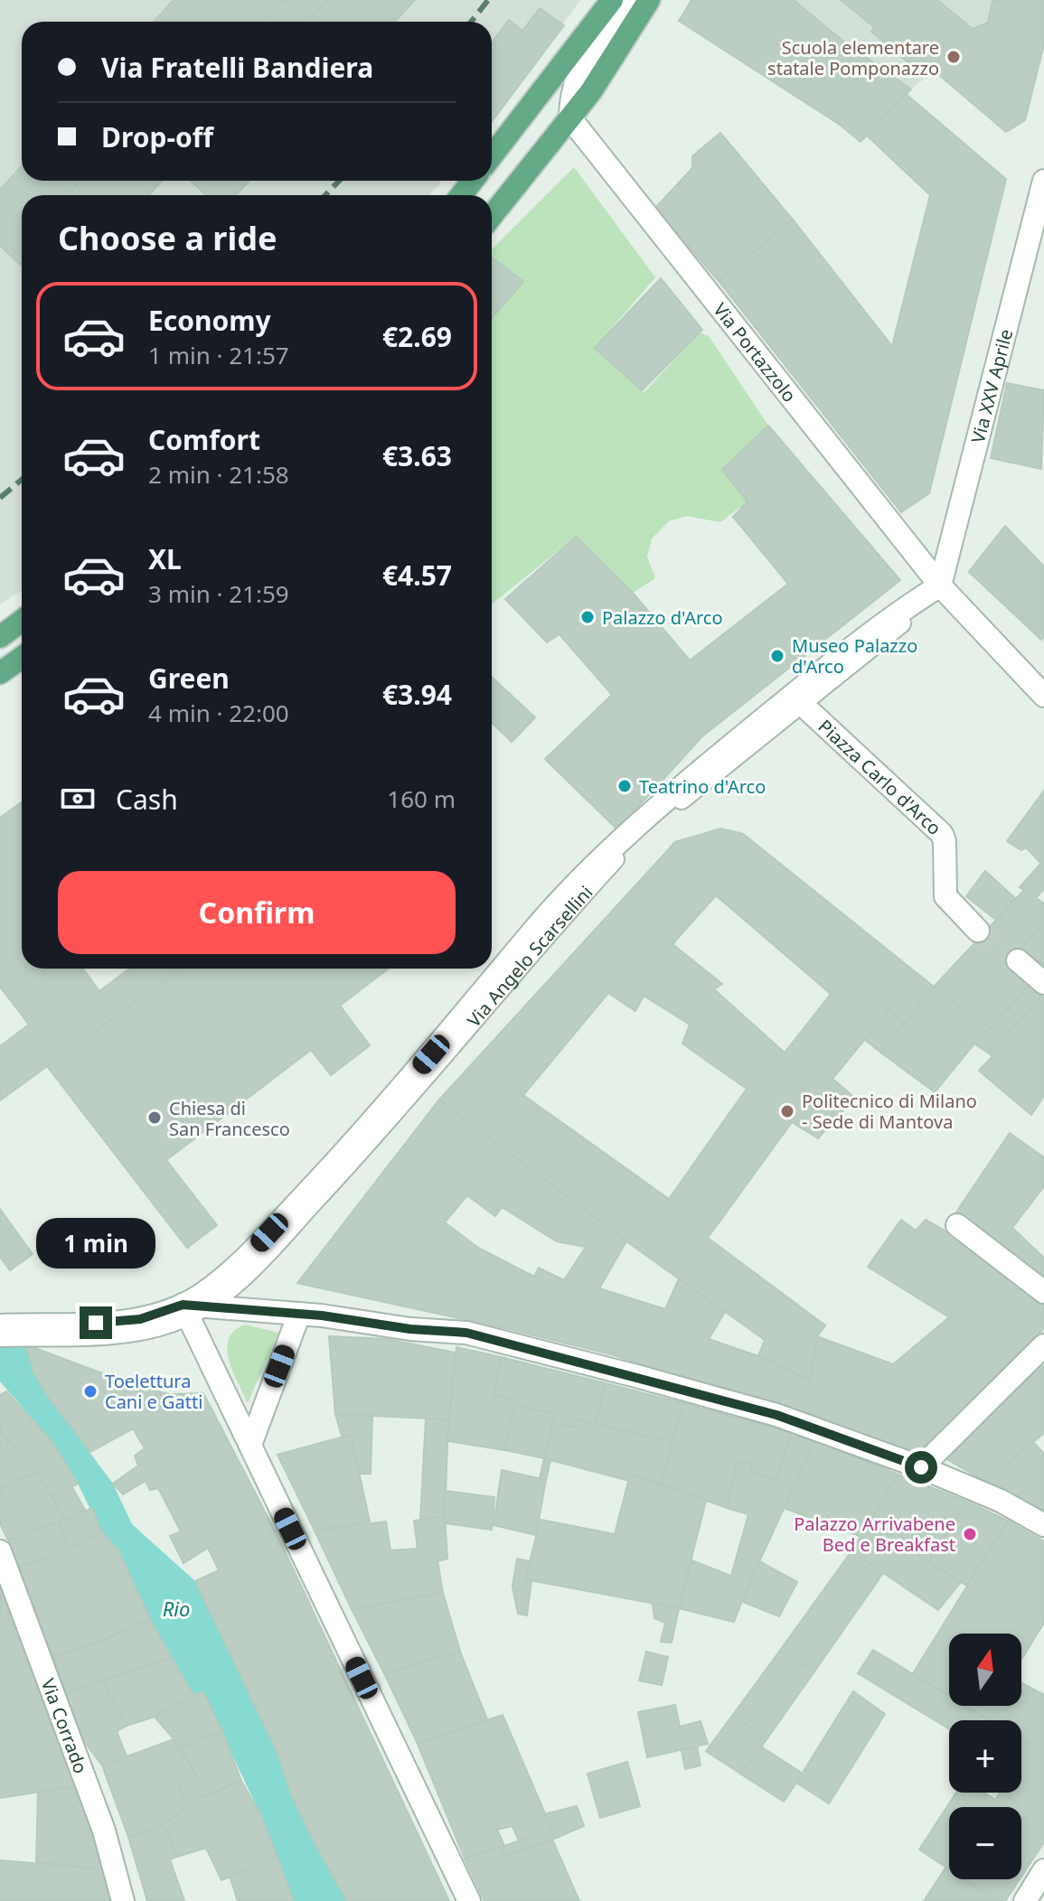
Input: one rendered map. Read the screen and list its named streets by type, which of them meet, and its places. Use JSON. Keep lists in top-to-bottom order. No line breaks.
{"streets":{"street":["Via Portazzolo","Via XXV Aprile","Piazza Carlo d'Arco","Via Angelo Scarsellini","Via Corrado"]},"crossings":[["Via Portazzolo","Via XXV Aprile"],["Piazza Carlo d'Arco","Via Angelo Scarsellini"]],"water":["Rio"],"places":["Scuola elementare statale Pomponazzo","Palazzo d'Arco","Museo Palazzo d'Arco","Teatrino d'Arco","Politecnico di Milano - Sede di Mantova","Chiesa di San Francesco","Toelettura Cani e Gatti","Palazzo Arrivabene Bed e Breakfast"],"north":"top","page":{"banner":["Via Fratelli Bandiera","Drop-off"],"heading":"Choose a ride","list":[{"name":"Economy","note":"1 min · 21:57","value":"€2.69"},{"name":"Comfort","note":"2 min · 21:58","value":"€3.63"},{"name":"XL","note":"3 min · 21:59","value":"€4.57"},{"name":"Green","note":"4 min · 22:00","value":"€3.94"}],"pay":["Cash","160 m"],"buttons":"Confirm","bubble":"1 min","map_buttons":["+","−"]}}
